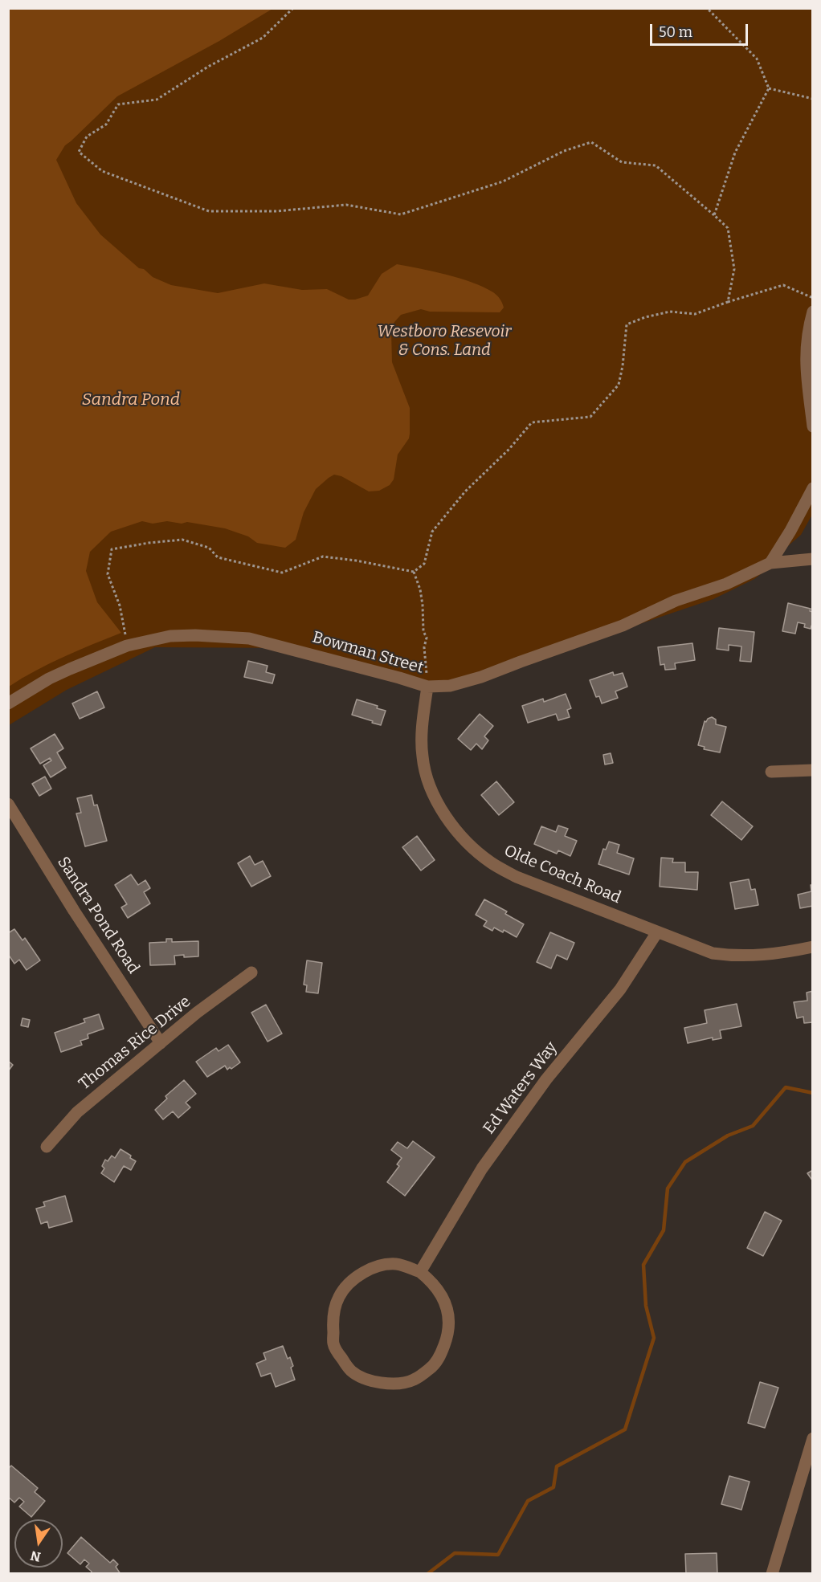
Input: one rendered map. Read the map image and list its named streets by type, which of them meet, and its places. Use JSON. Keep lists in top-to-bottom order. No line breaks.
{"streets":{"street":["Bowman Street","Olde Coach Road","Sandra Pond Road","Thomas Rice Drive","Ed Waters Way"]},"crossings":[["Bowman Street","Olde Coach Road"],["Olde Coach Road","Ed Waters Way"],["Sandra Pond Road","Thomas Rice Drive"]],"water":["Sandra Pond"],"parks":["Westboro Resevoir & Cons. Land"],"scale_bar":"50 m","north":"bottom"}
